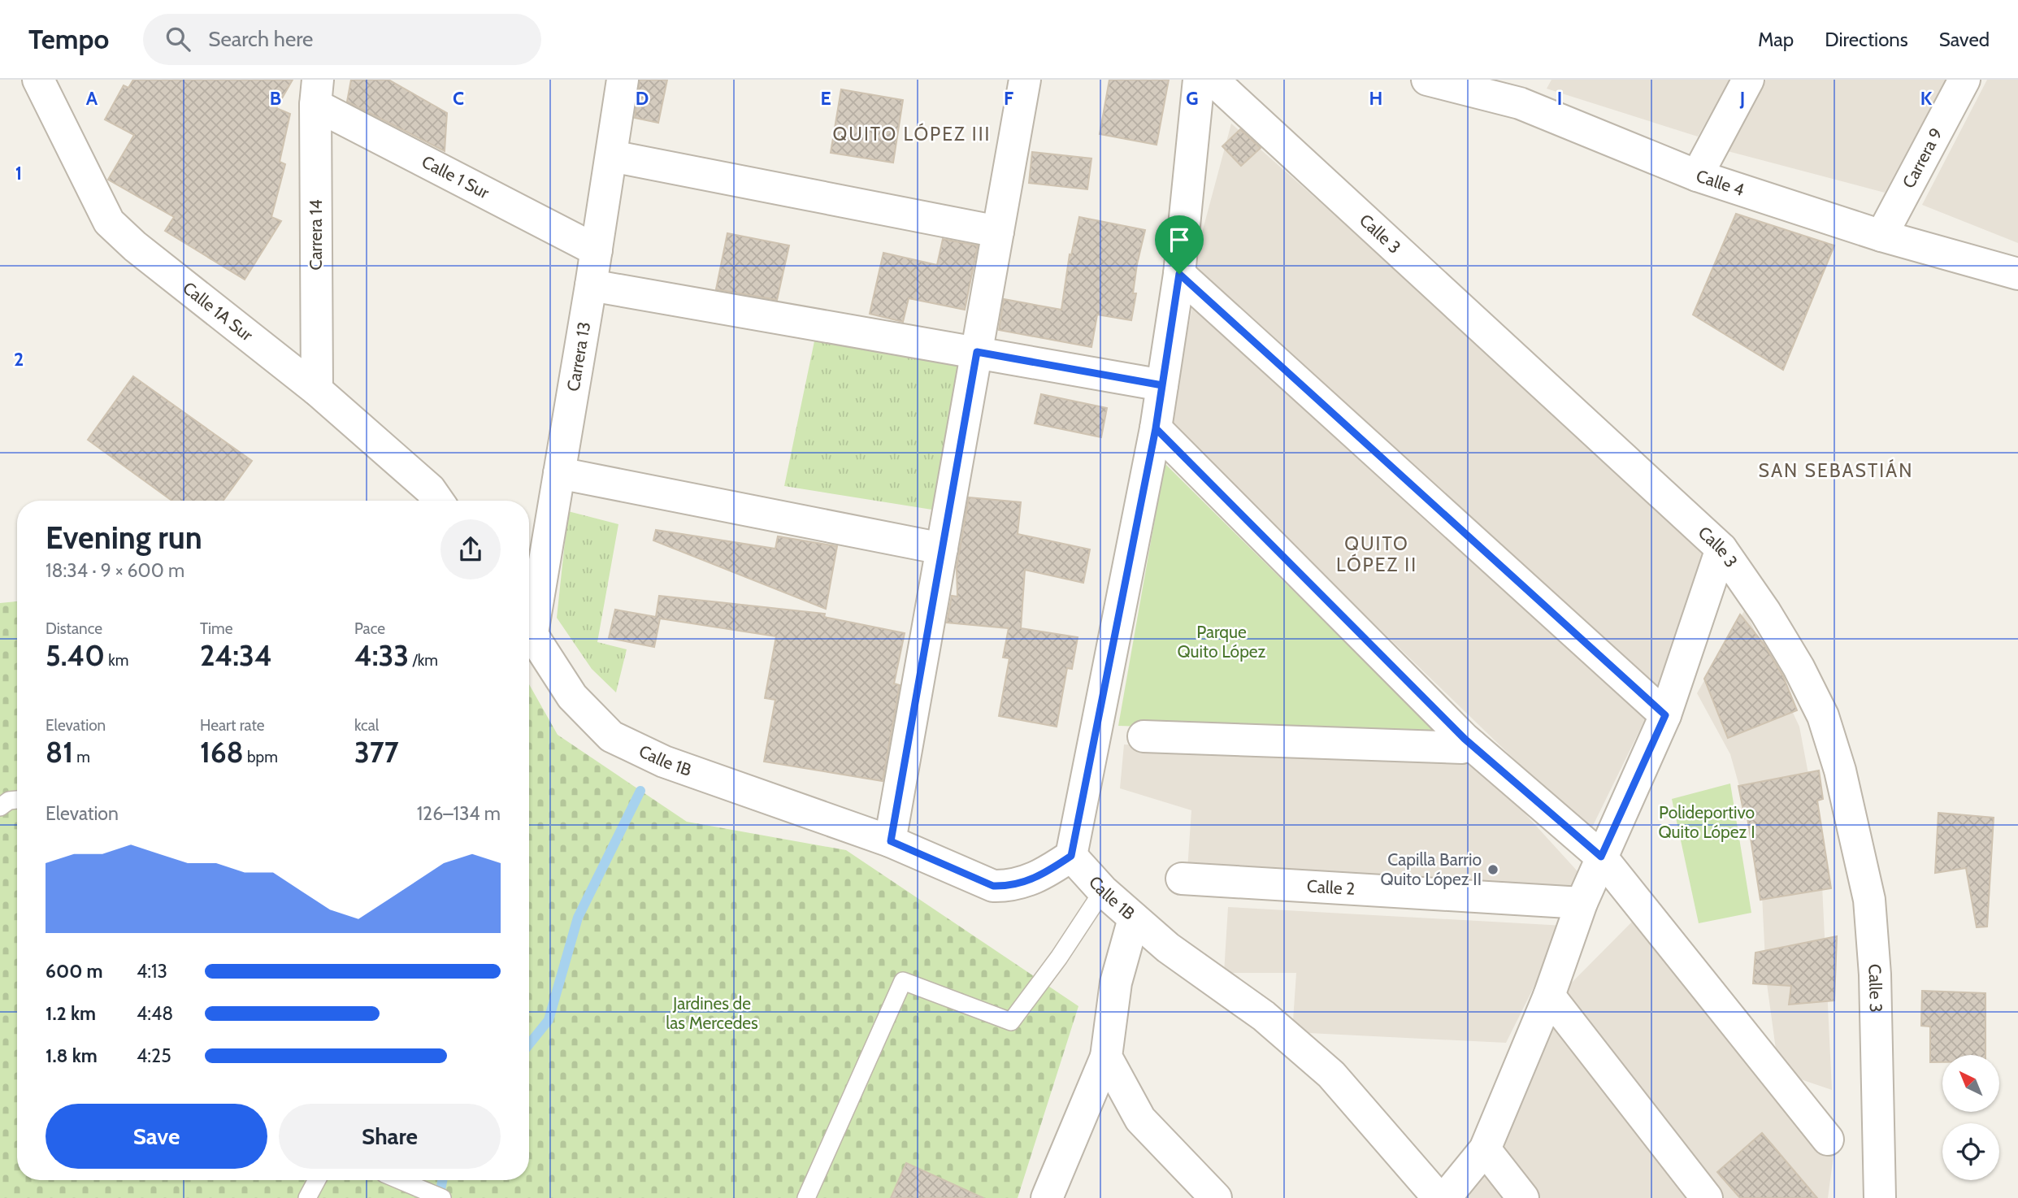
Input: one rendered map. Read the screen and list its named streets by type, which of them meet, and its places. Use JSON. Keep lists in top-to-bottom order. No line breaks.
{"streets":{"street":["Carrera 9","Calle 1 Sur","Calle 4","Calle 3","Carrera 14","Calle 1A Sur","Carrera 13","Calle 1B","Calle 2"]},"crossings":[["Carrera 9","Calle 4"],["Calle 1 Sur","Carrera 14"],["Calle 1 Sur","Carrera 13"],["Carrera 14","Calle 1A Sur"]],"districts":["QUITO LÓPEZ III","SAN SEBASTIÁN","QUITO LÓPEZ II"],"parks":["Parque Quito López","Polideportivo Quito López I","Jardines de las Mercedes"],"places":["Capilla Barrio Quito López II"],"north":"top left","page":{"header":"Tempo","search":"Search here","nav":["Map","Directions","Saved"],"heading":["Evening run","18:34 · 9 × 600 m"],"stats":[["Distance","5.40 km"],["Time","24:34"],["Pace","4:33 /km"],["Elevation","81 m"],["Heart rate","168 bpm"],["kcal","377"]],"chart":["Elevation","126–134 m"],"list":[{"name":"600 m","note":"4:13"},{"name":"1.2 km","note":"4:48"},{"name":"1.8 km","note":"4:25"}],"buttons":["Save","Share"]},"grid":{"columns":["A","B","C","D","E","F","G","H","I","J","K"],"rows":["1","2"]}}
